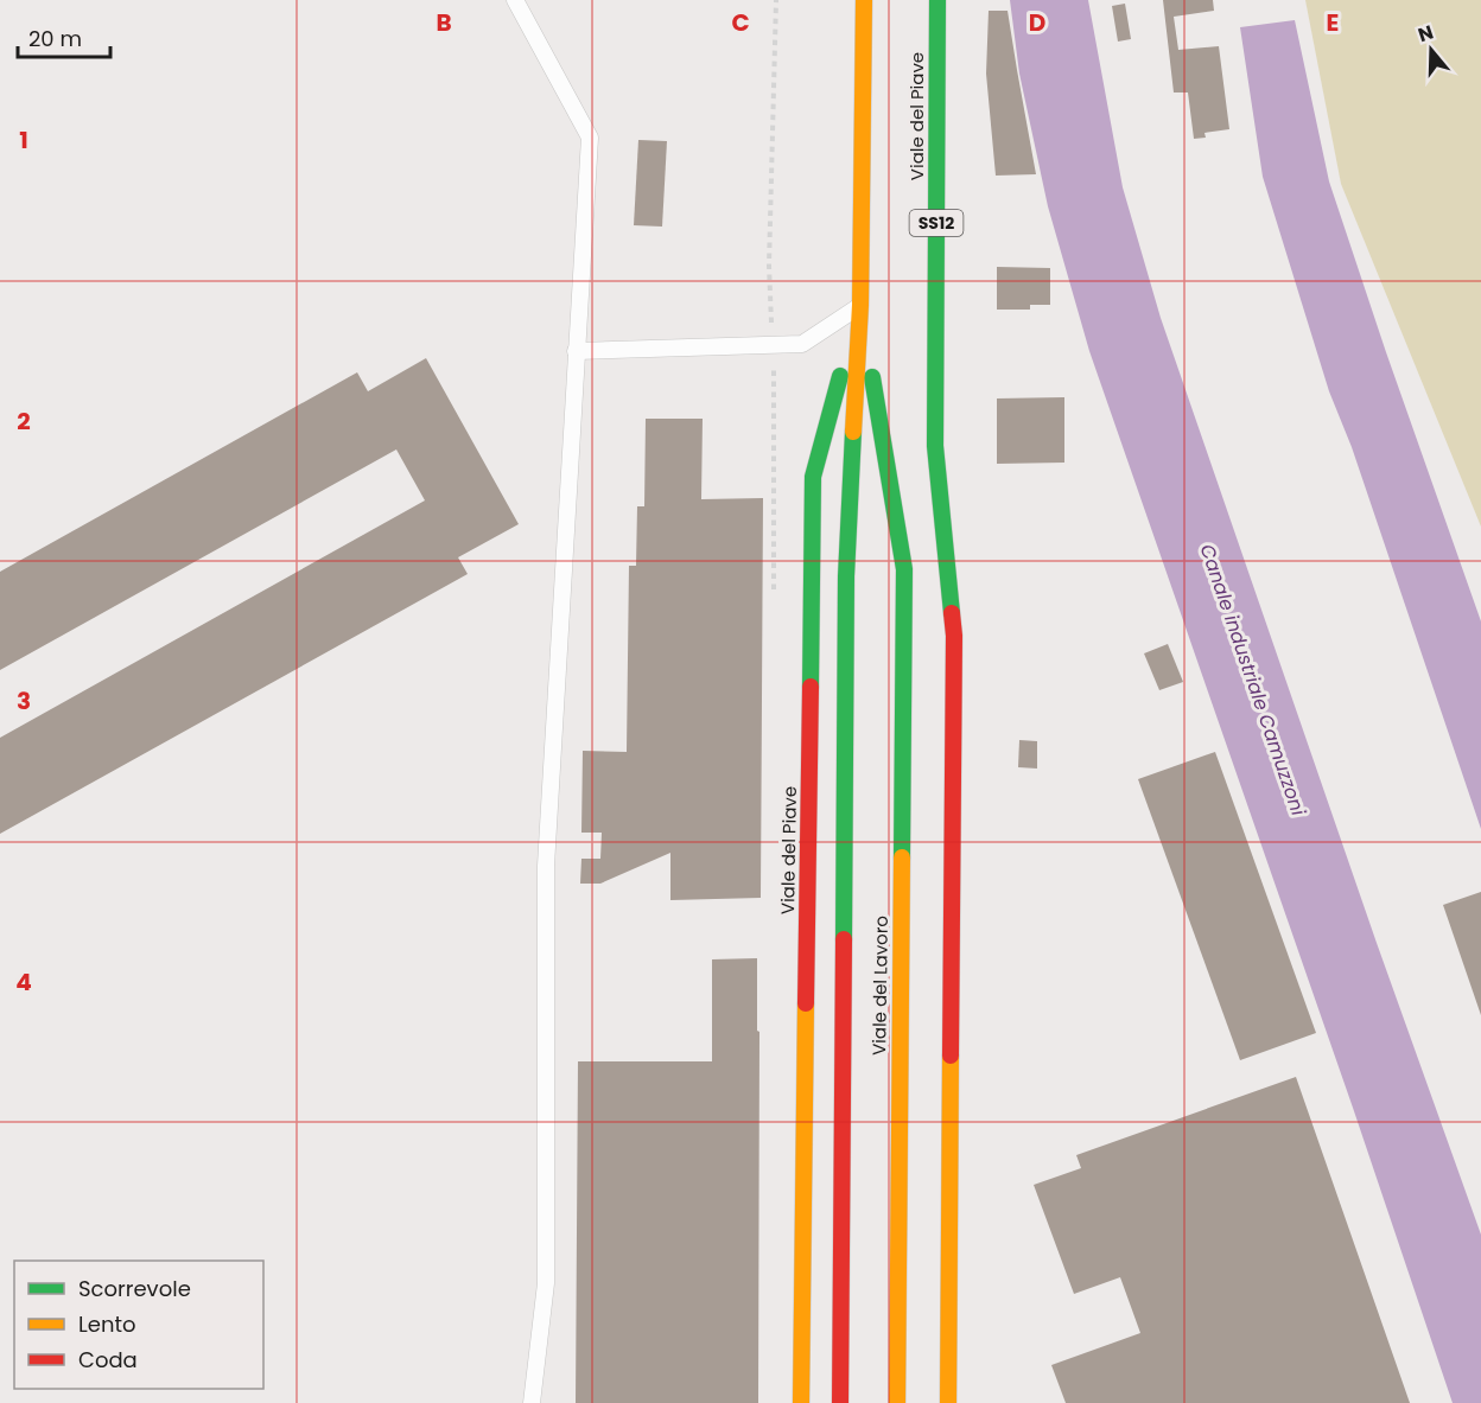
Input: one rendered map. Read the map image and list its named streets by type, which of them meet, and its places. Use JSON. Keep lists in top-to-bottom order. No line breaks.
{"streets":{"main road":["Viale del Piave","SS12","Viale del Lavoro"]},"crossings":[["Viale del Piave","Viale del Lavoro"]],"water":["Canale industriale Camuzzoni"],"legend":["Scorrevole","Lento","Coda"],"scale_bar":"20 m","north":"top","grid":{"columns":["B","C","D","E"],"rows":["1","2","3","4"]}}
